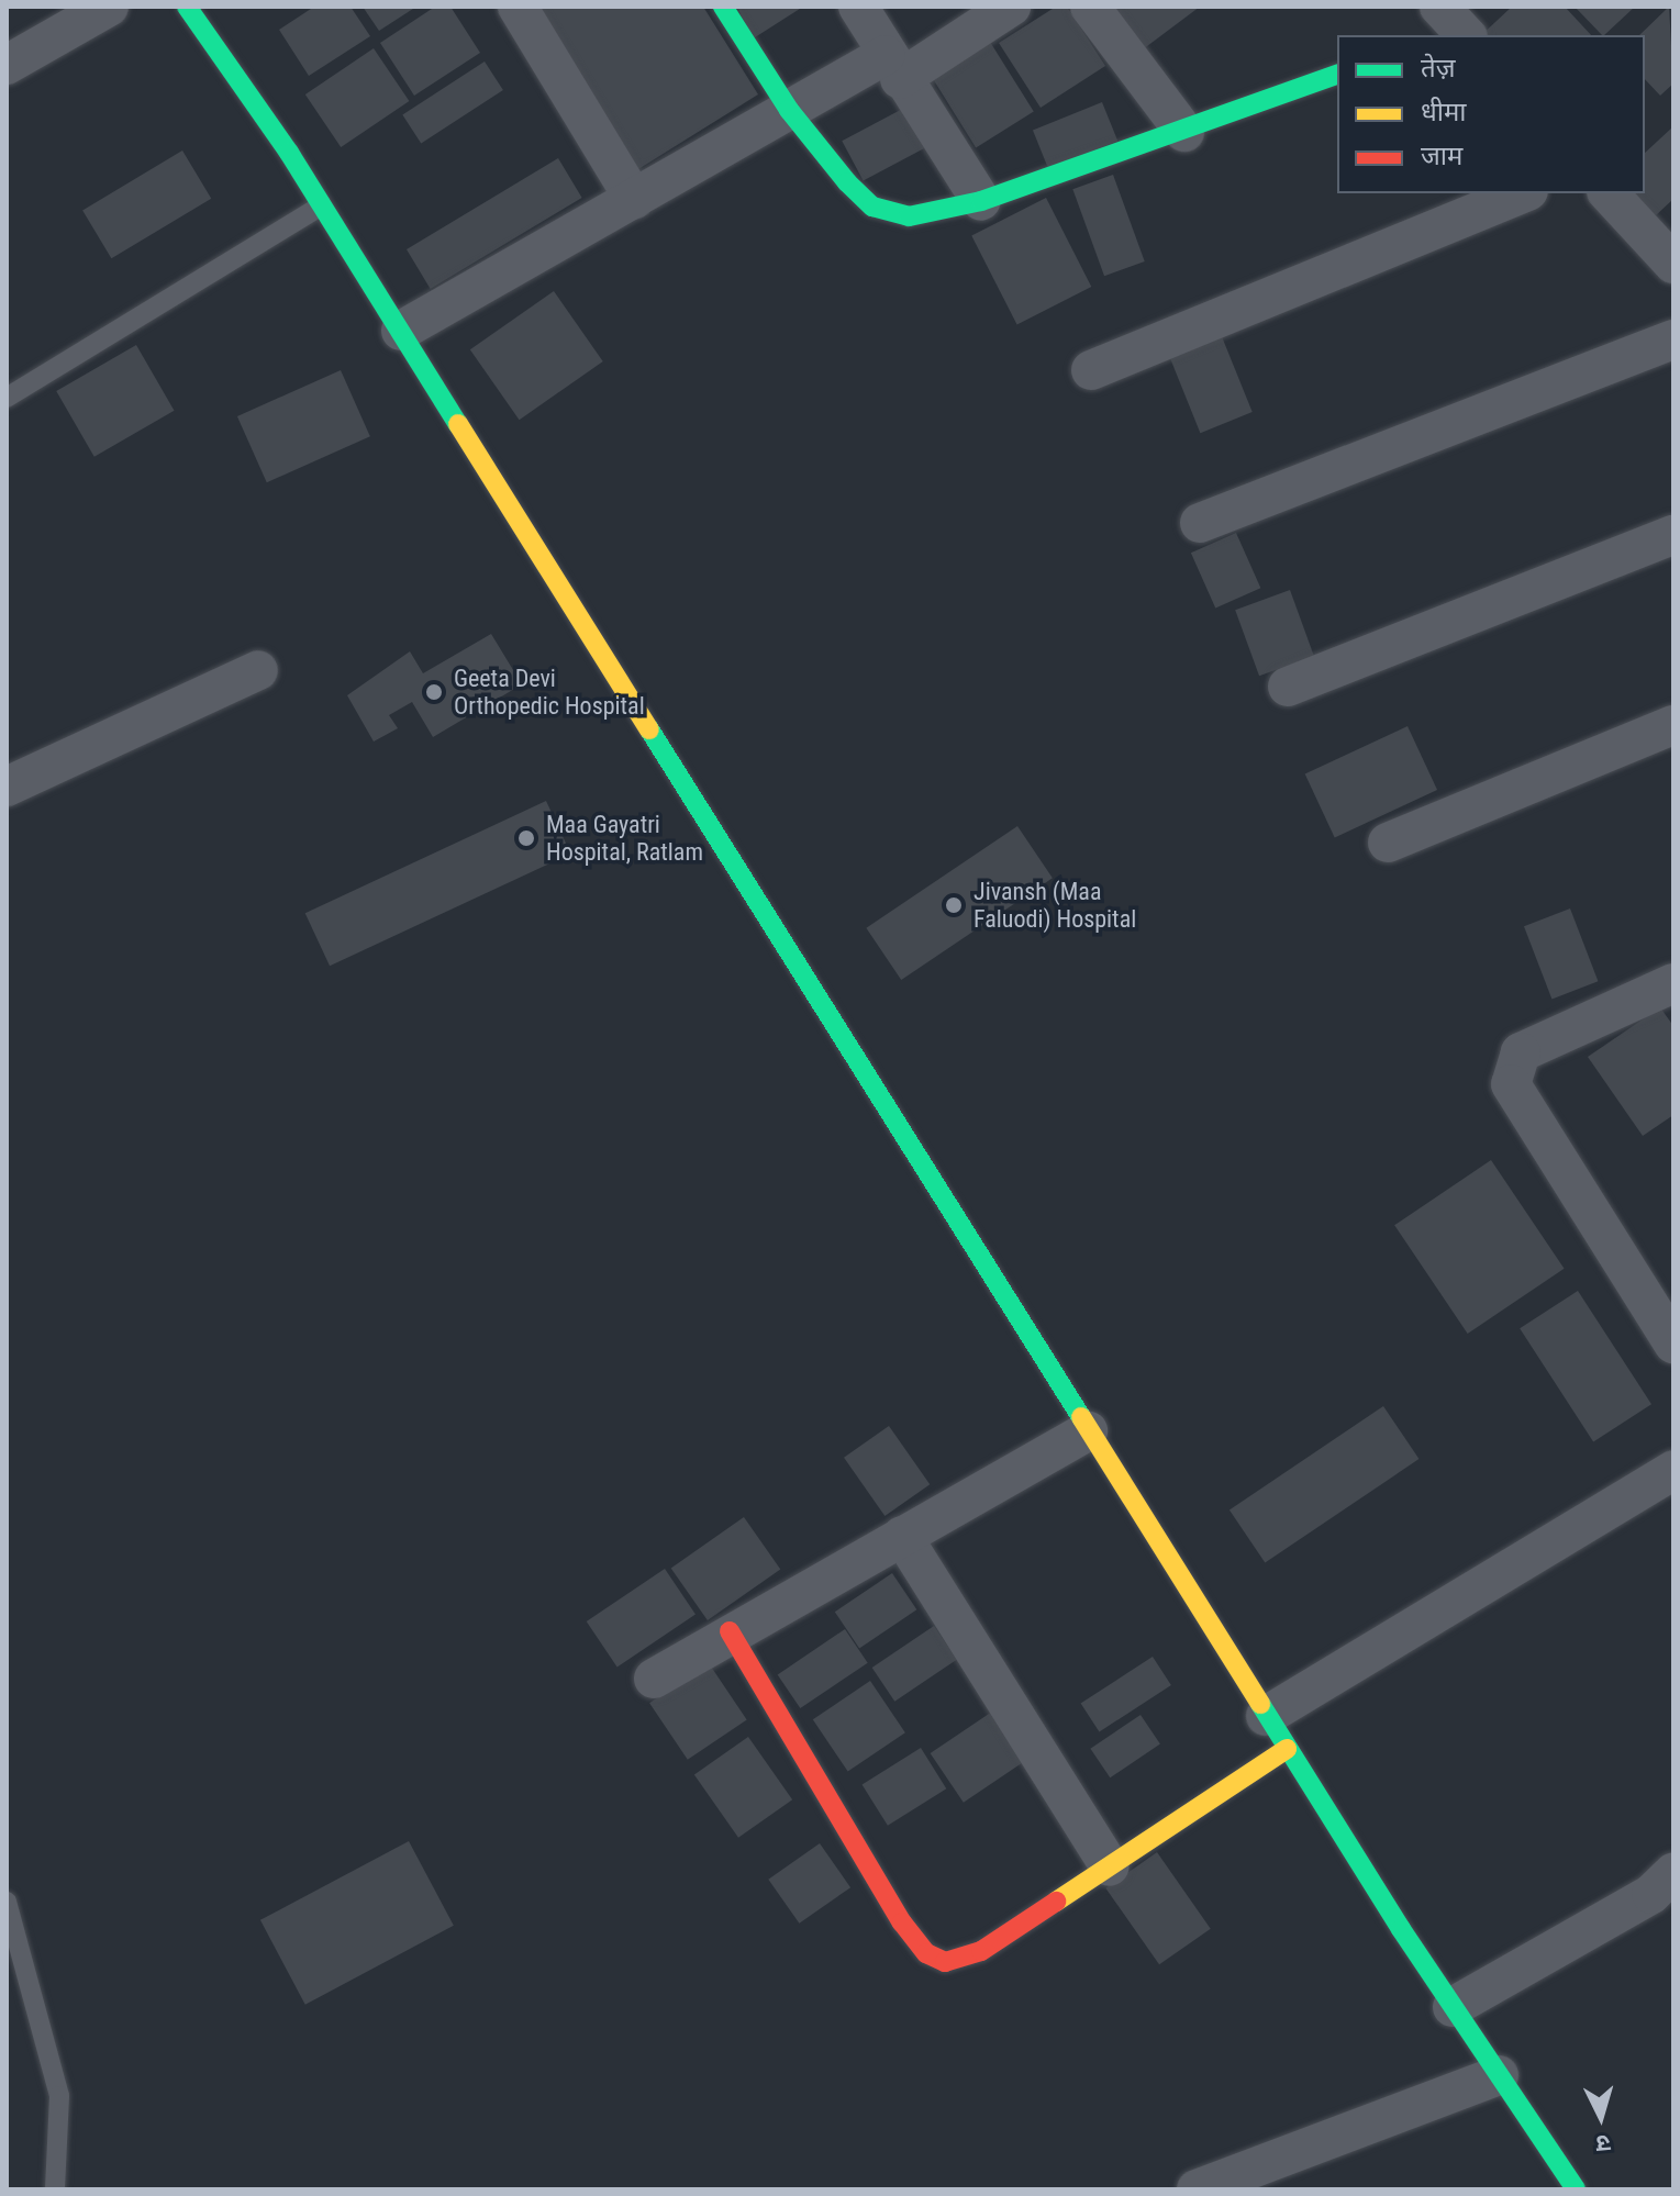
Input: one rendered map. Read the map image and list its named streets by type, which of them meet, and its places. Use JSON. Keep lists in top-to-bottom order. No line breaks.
{"places":["Geeta Devi Orthopedic Hospital","Maa Gayatri Hospital, Ratlam","Jivansh (Maa Faluodi) Hospital"],"legend":["तेज़","धीमा","जाम"],"north":"bottom"}
